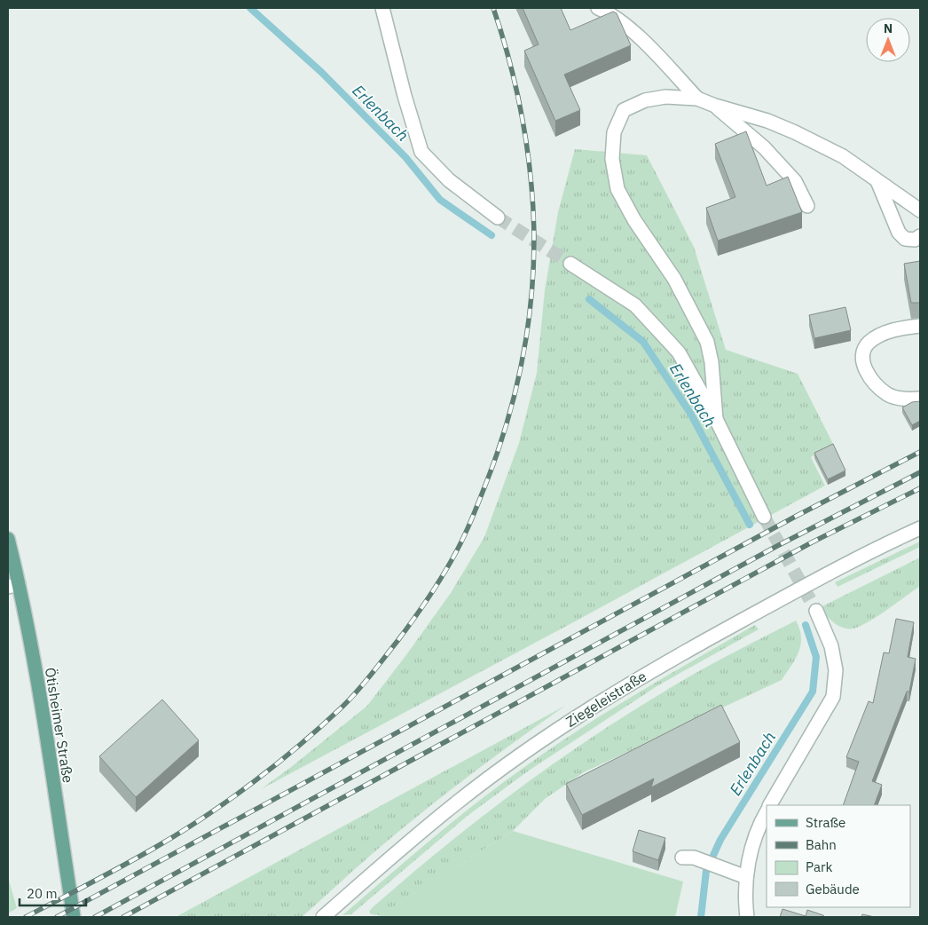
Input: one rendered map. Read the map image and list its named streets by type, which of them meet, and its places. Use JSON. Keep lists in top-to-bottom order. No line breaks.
{"streets":{"main road":["Ötisheimer Straße"],"street":["Ziegeleistraße"]},"water":["Erlenbach"],"legend":["Straße","Bahn","Park","Gebäude"],"scale_bar":"20 m","north":"top"}
